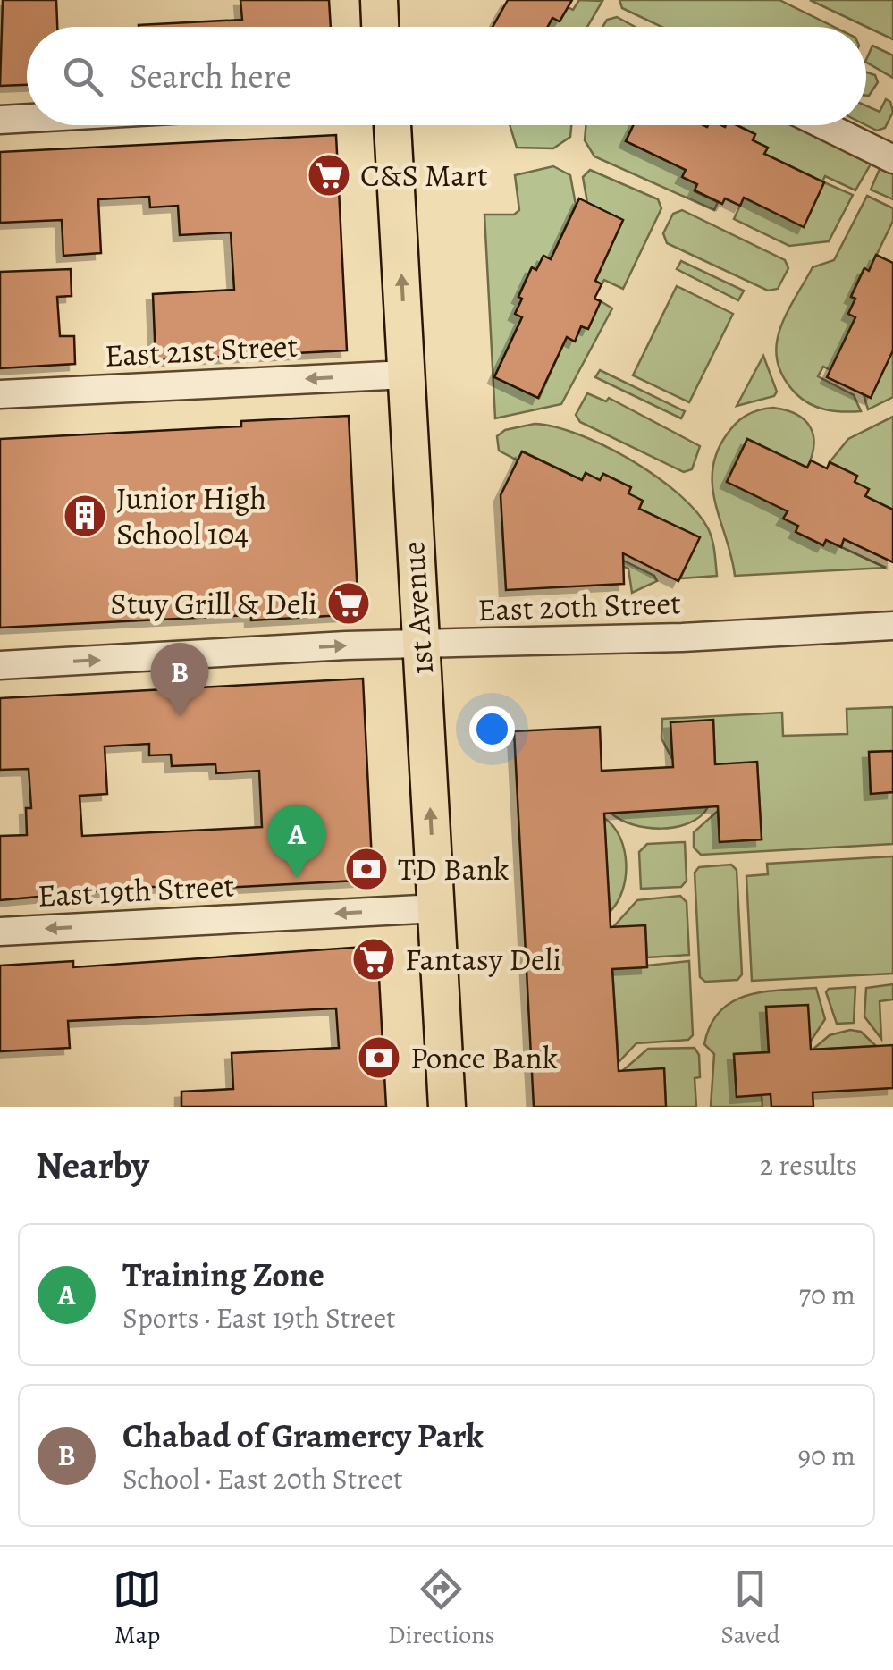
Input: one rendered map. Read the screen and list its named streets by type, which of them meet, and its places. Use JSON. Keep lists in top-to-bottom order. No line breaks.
{"streets":{"main road":["1st Avenue"],"street":["East 21st Street","East 20th Street","East 19th Street"]},"crossings":[["East 21st Street","1st Avenue"],["East 20th Street","1st Avenue"],["1st Avenue","East 19th Street"]],"one_way":["East 21st Street","East 20th Street","1st Avenue","East 19th Street"],"places":{"supermarket":["C&S Mart","Stuy Grill & Deli","Fantasy Deli"],"building":["Junior High School 104"],"bank":["TD Bank","Ponce Bank"]},"page":{"search":"Search here","pins":["B","A"],"heading":["Nearby","2 results"],"list":[{"mark":"A","name":"Training Zone","note":"Sports · East 19th Street","value":"70 m"},{"mark":"B","name":"Chabad of Gramercy Park","note":"School · East 20th Street","value":"90 m"}],"nav":["Map","Directions","Saved"]}}
